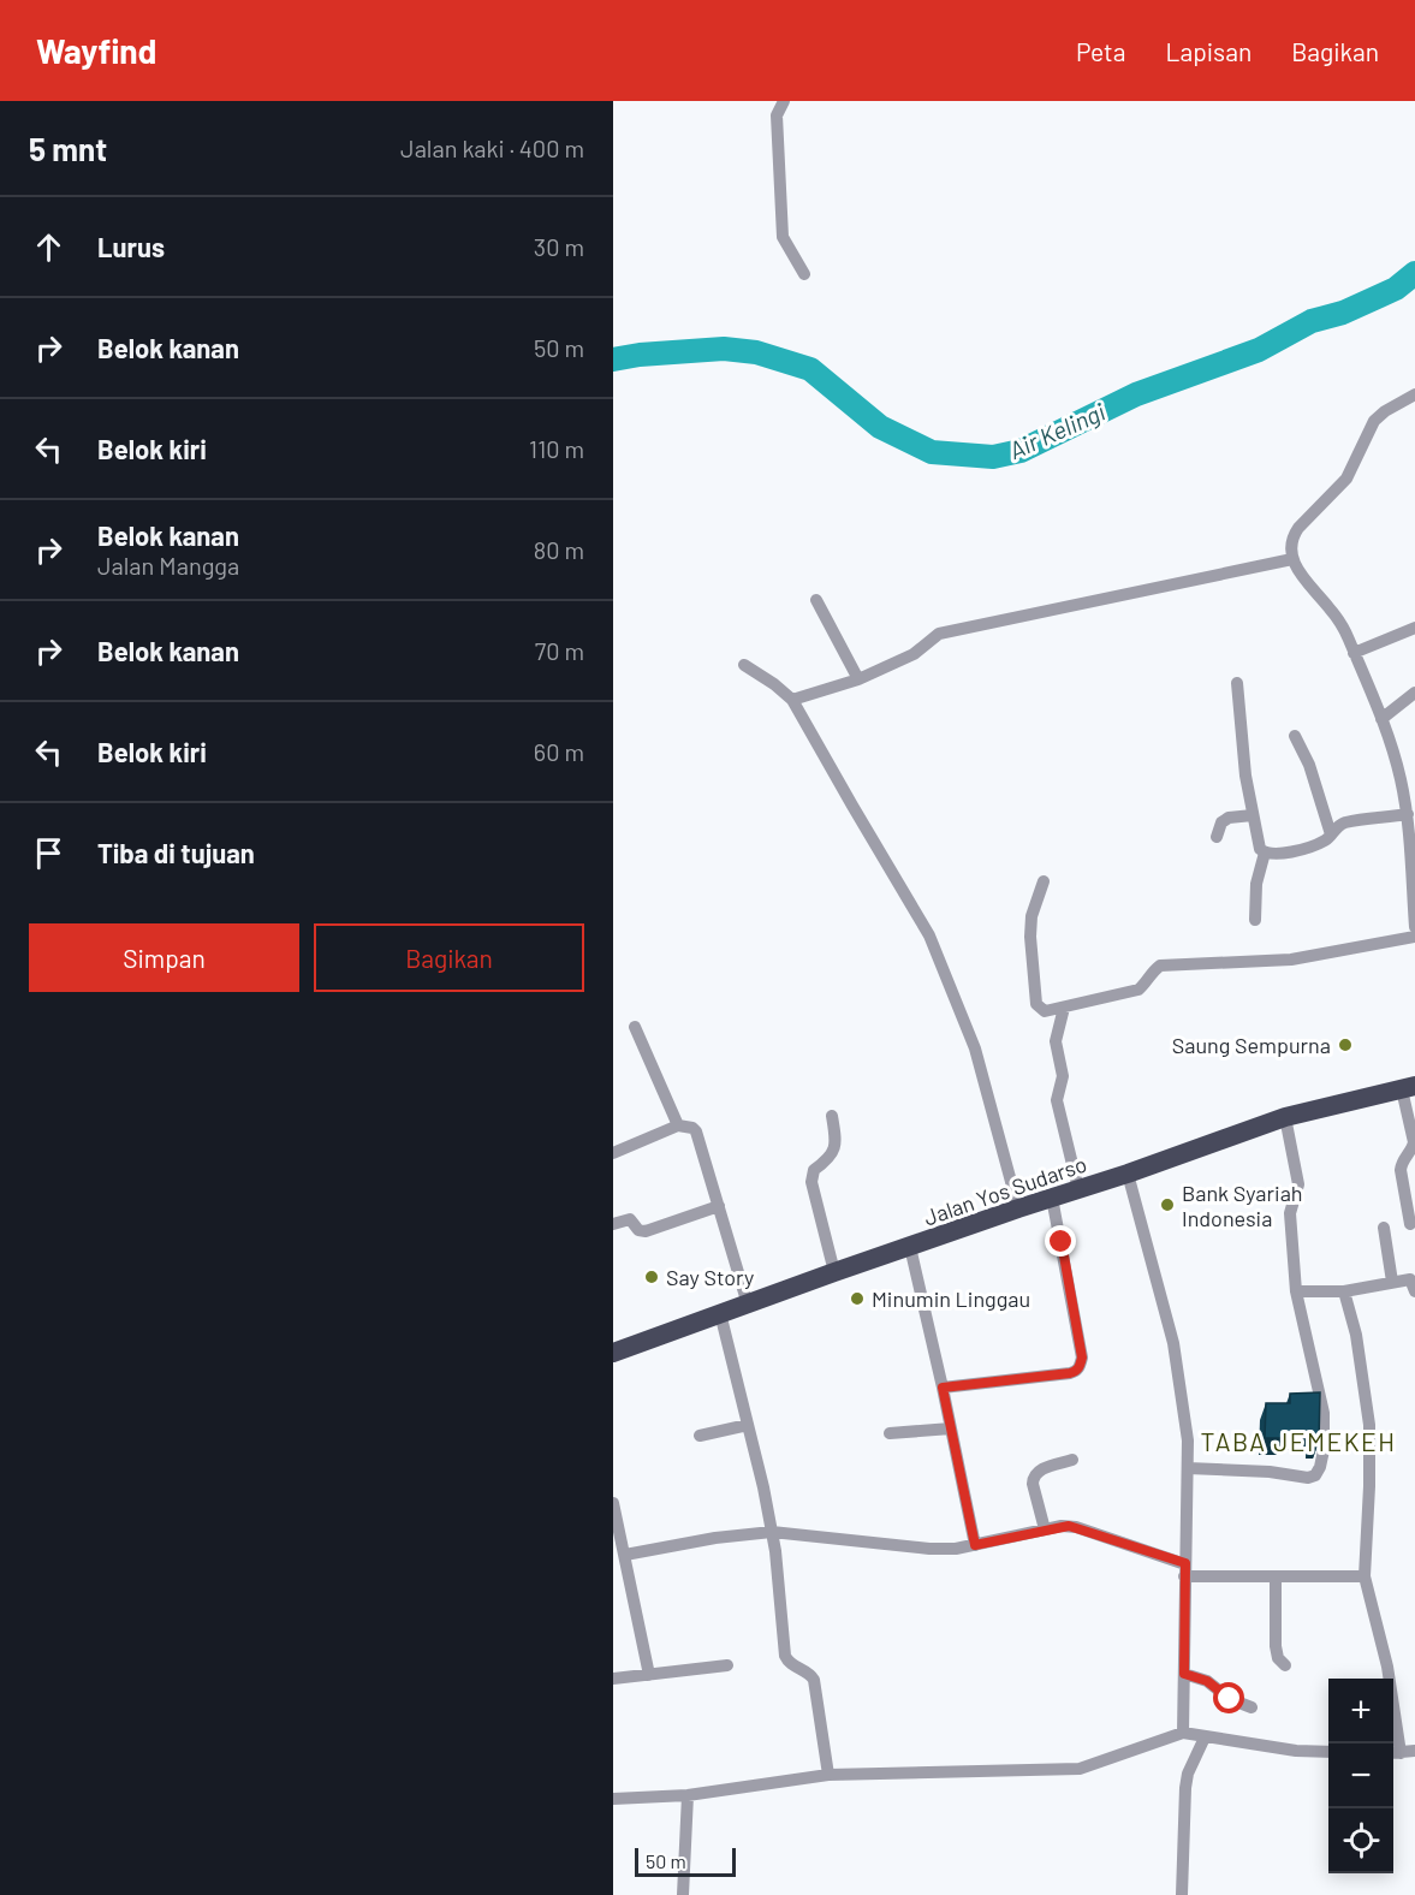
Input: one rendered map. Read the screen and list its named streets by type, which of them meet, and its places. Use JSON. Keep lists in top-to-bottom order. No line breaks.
{"streets":{"highway":["Jalan Yos Sudarso"]},"districts":["TABA JEMEKEH"],"water":["Air Kelingi"],"places":["Saung Sempurna","Bank Syariah Indonesia","Say Story","Minumin Linggau"],"scale_bar":"50 m","page":{"header":"Wayfind","nav":["Peta","Lapisan","Bagikan"],"heading":["5 mnt","Jalan kaki · 400 m"],"list":[["Lurus","30 m"],["Belok kanan","50 m"],["Belok kiri","110 m"],["Belok kanan","Jalan Mangga","80 m"],["Belok kanan","70 m"],["Belok kiri","60 m"],"Tiba di tujuan"],"buttons":["Simpan","Bagikan"],"map_buttons":["+","−"],"scale":"50 m"}}
